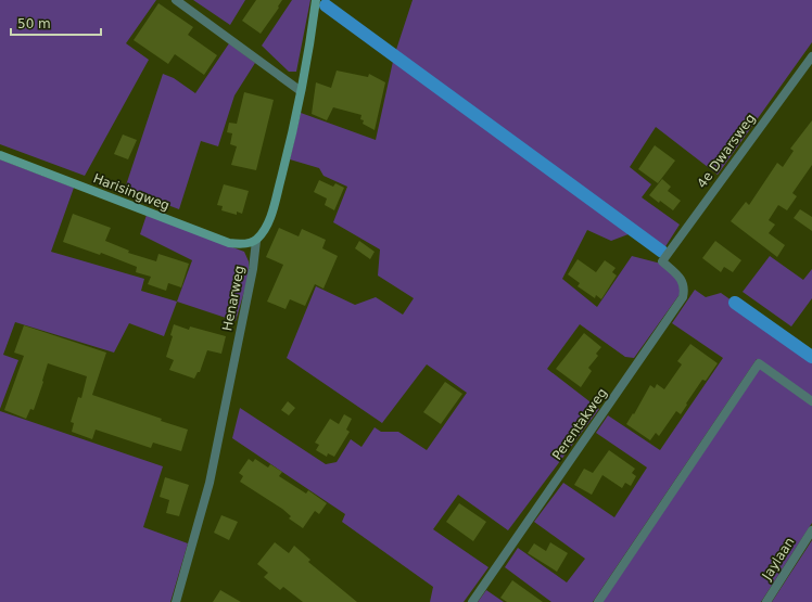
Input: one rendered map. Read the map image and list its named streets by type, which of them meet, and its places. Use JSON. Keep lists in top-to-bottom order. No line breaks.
{"streets":{"street":["4e Dwarsweg","Harisingweg","Henarweg","Perentakweg","Jaylaan"]},"crossings":[["4e Dwarsweg","Perentakweg"],["Harisingweg","Henarweg"]],"scale_bar":"50 m"}
